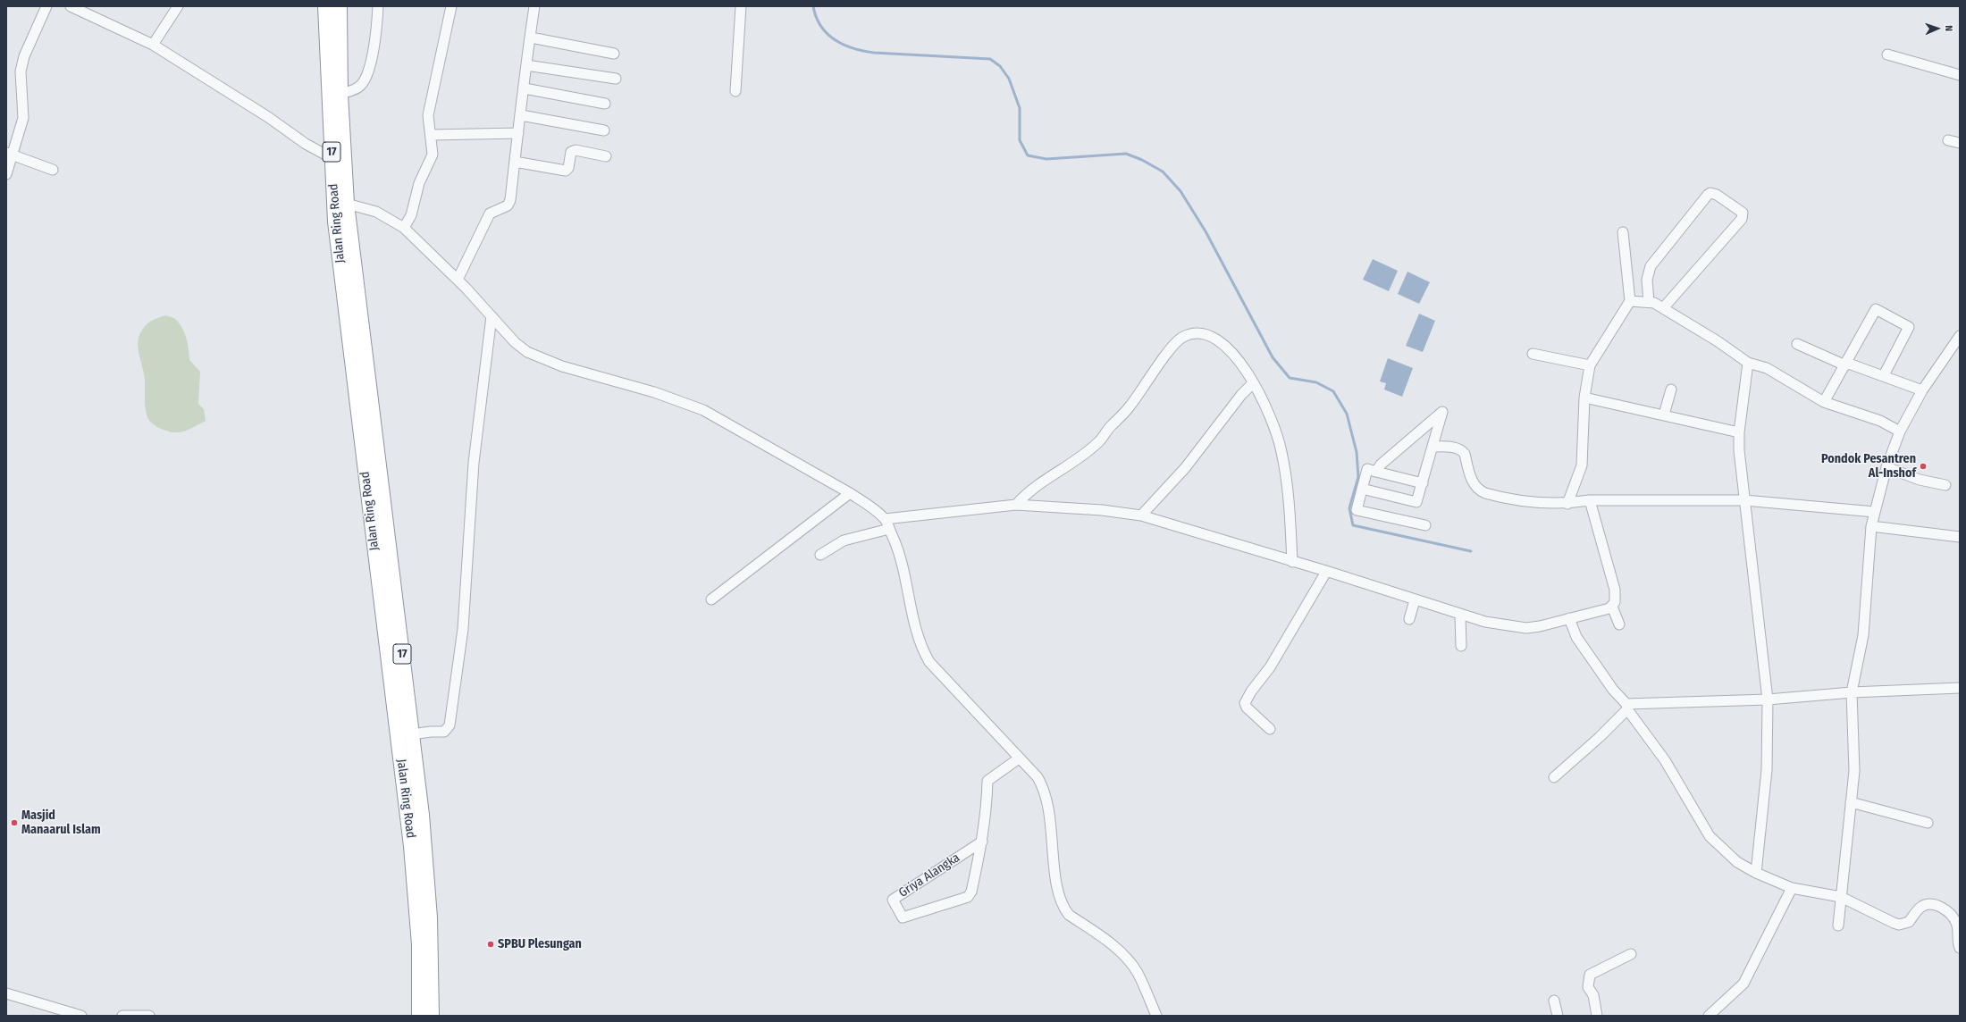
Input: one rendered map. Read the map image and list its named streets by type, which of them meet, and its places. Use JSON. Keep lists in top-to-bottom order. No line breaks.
{"streets":{"highway":["17","Jalan Ring Road"],"street":["Griya Alangka"]},"places":["Pondok Pesantren Al-Inshof","Masjid Manaarul Islam","SPBU Plesungan"],"north":"right"}
